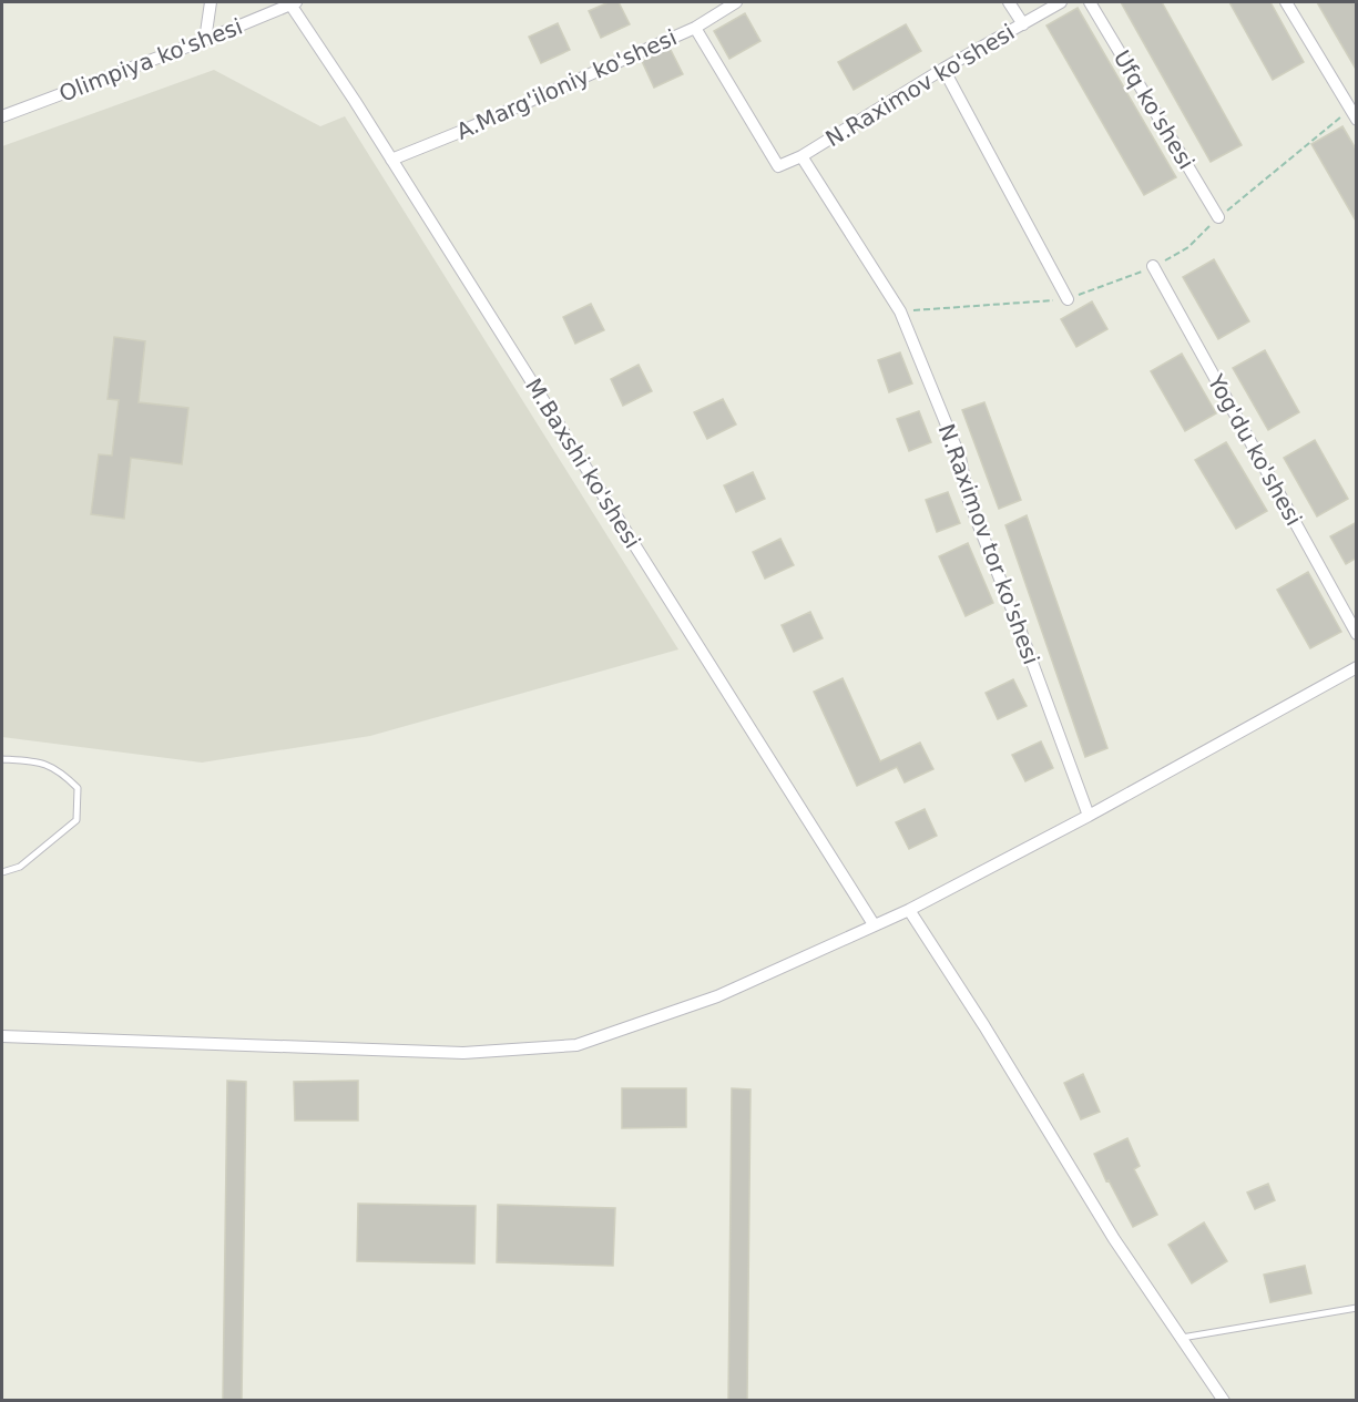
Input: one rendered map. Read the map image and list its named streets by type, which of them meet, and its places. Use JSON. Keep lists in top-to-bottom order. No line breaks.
{"streets":{"street":["Olimpiya ko'shesi","A.Marg'iloniy ko'shesi","N.Raximov ko'shesi","Ufq ko'shesi","Yog'du ko'shesi","M.Baxshi ko'shesi","N.Raximov tor ko'shesi"]},"crossings":[["Olimpiya ko'shesi","M.Baxshi ko'shesi"],["A.Marg'iloniy ko'shesi","N.Raximov ko'shesi"],["A.Marg'iloniy ko'shesi","M.Baxshi ko'shesi"],["N.Raximov ko'shesi","N.Raximov tor ko'shesi"]]}
